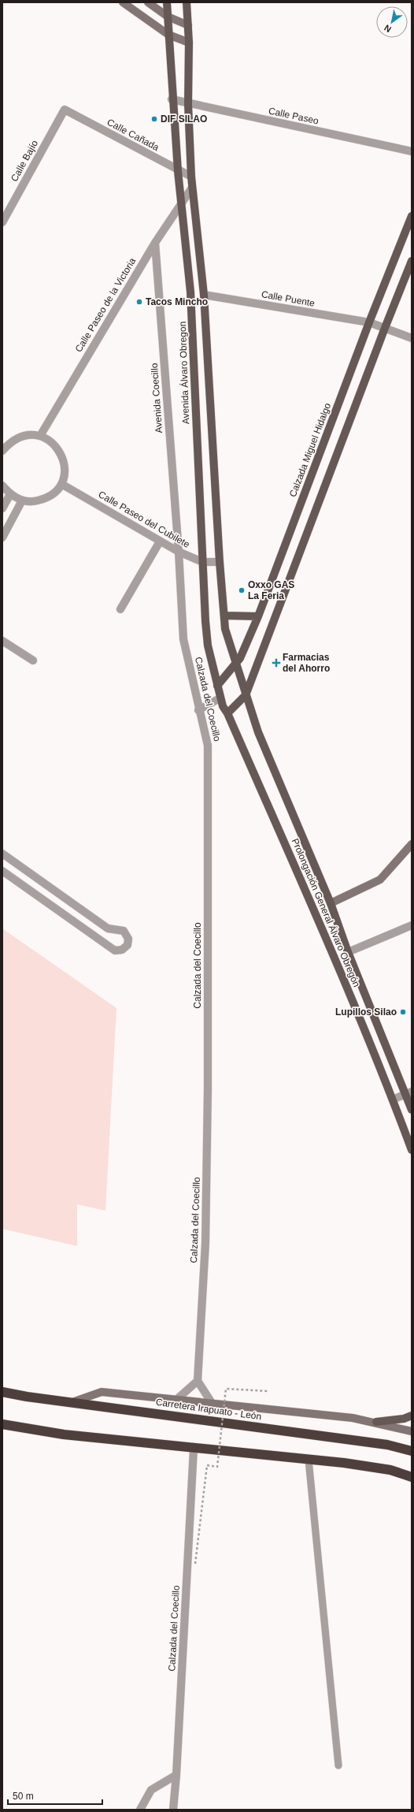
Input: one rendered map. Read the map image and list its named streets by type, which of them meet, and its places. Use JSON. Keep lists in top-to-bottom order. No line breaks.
{"streets":{"highway":["Carretera Irapuato - León"],"main road":["Avenida Álvaro Obregon","Calzada Miguel Hidalgo","Prolongación General Álvaro Obregón"],"street":["Calle Paseo","Calle Cañada","Calle Bajío","Calle Puente","Calle Paseo de la Victoria","Avenida Coecillo","Calle Paseo del Cubilete","Calzada del Coecillo"]},"crossings":[["Calle Paseo","Avenida Álvaro Obregon"],["Calle Cañada","Calle Bajío"],["Calle Cañada","Avenida Álvaro Obregon"],["Calle Puente","Calzada Miguel Hidalgo"],["Calle Paseo de la Victoria","Avenida Álvaro Obregon"],["Calle Paseo de la Victoria","Avenida Coecillo"],["Avenida Álvaro Obregon","Calzada Miguel Hidalgo"],["Avenida Álvaro Obregon","Calle Paseo del Cubilete"],["Avenida Álvaro Obregon","Prolongación General Álvaro Obregón"],["Avenida Coecillo","Calle Paseo del Cubilete"],["Avenida Coecillo","Calzada del Coecillo"],["Calzada Miguel Hidalgo","Prolongación General Álvaro Obregón"],["Calle Paseo del Cubilete","Calzada del Coecillo"]],"places":{"other":["DIF SILAO","Tacos Mincho","Oxxo GAS La Feria","Lupillos Silao"],"health":["Farmacias del Ahorro"]},"scale_bar":"50 m","north":"bottom left"}
